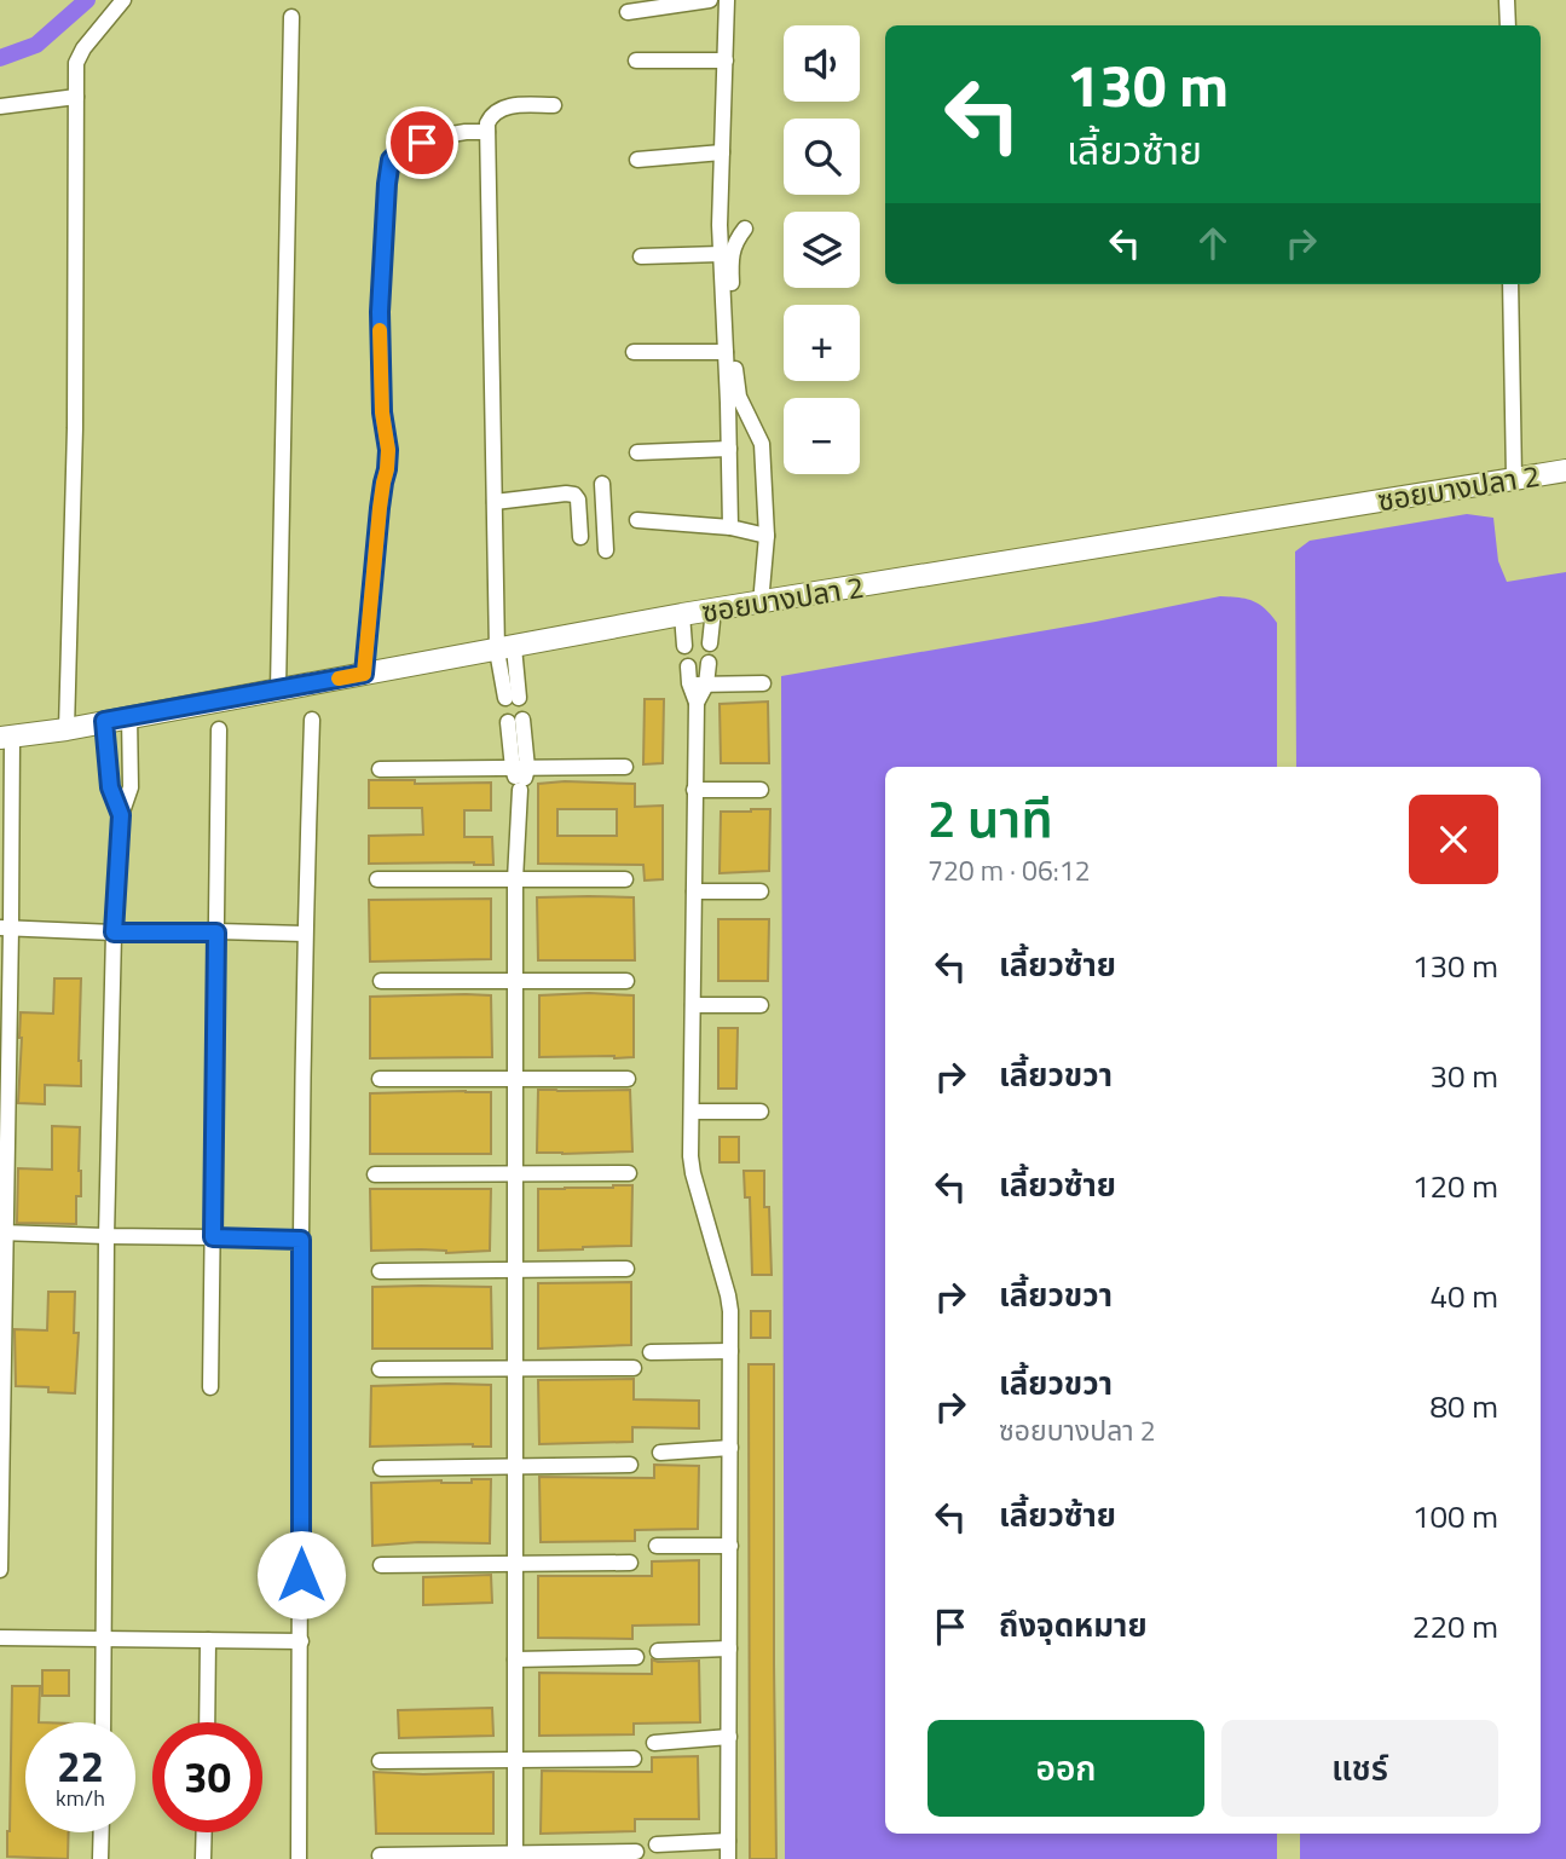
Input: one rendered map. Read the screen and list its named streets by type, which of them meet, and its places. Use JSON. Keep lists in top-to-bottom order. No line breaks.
{"streets":{"street":["ซอยบางปลา 2"]},"page":{"map_buttons":["+","−"],"turn":["130 m","เลี้ยวซ้าย"],"heading":["2 นาที","720 m · 06:12"],"list":[{"name":"เลี้ยวซ้าย","value":"130 m"},{"name":"เลี้ยวขวา","value":"30 m"},{"name":"เลี้ยวซ้าย","value":"120 m"},{"name":"เลี้ยวขวา","value":"40 m"},{"name":"เลี้ยวขวา","note":"ซอยบางปลา 2","value":"80 m"},{"name":"เลี้ยวซ้าย","value":"100 m"},{"name":"ถึงจุดหมาย","value":"220 m"}],"buttons":["ออก","แชร์"],"speed":"22 km/h","limit":"30"}}
